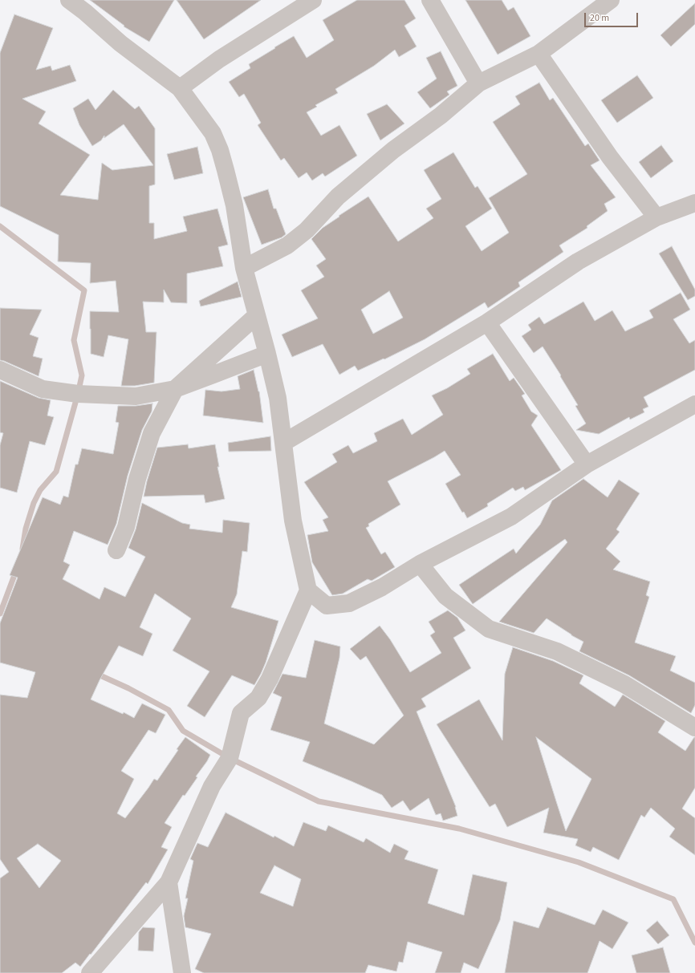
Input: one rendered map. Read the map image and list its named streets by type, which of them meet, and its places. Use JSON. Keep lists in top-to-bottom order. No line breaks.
{"scale_bar":"20 m"}
